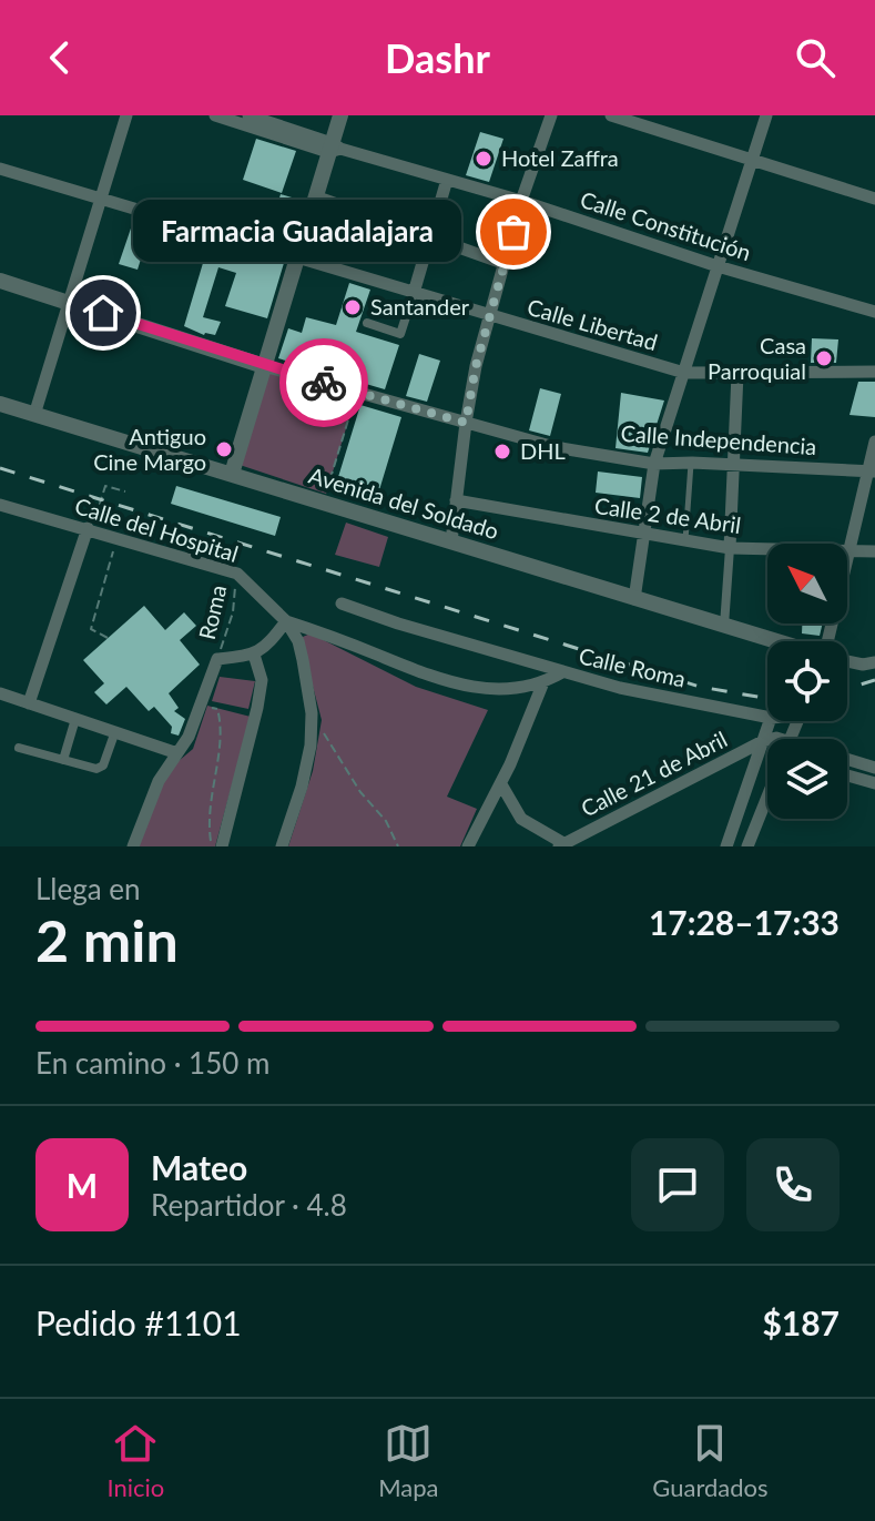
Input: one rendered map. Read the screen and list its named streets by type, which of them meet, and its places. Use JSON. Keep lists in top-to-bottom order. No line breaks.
{"streets":{"street":["Calle Constitución","Calle Libertad","Calle Independencia","Avenida del Soldado","Calle 2 de Abril","Calle del Hospital","Calle Roma","Calle 21 de Abril"],"path":["Roma"]},"crossings":[["Calle del Hospital","Roma"],["Calle del Hospital","Calle Roma"]],"places":["Hotel Zaffra","Farmacia Guadalajara","Santander","Casa Parroquial","Antiguo Cine Margo","DHL"],"north":"top left","page":{"header":"Dashr","bubble":"Farmacia Guadalajara","heading":["2 min","Llega en","17:28–17:33"],"panel":["Mateo","Repartidor · 4.8","Pedido #1101","$187"],"bar":"En camino · 150 m","round":"M","tabs":["Inicio","Mapa","Guardados"]}}
